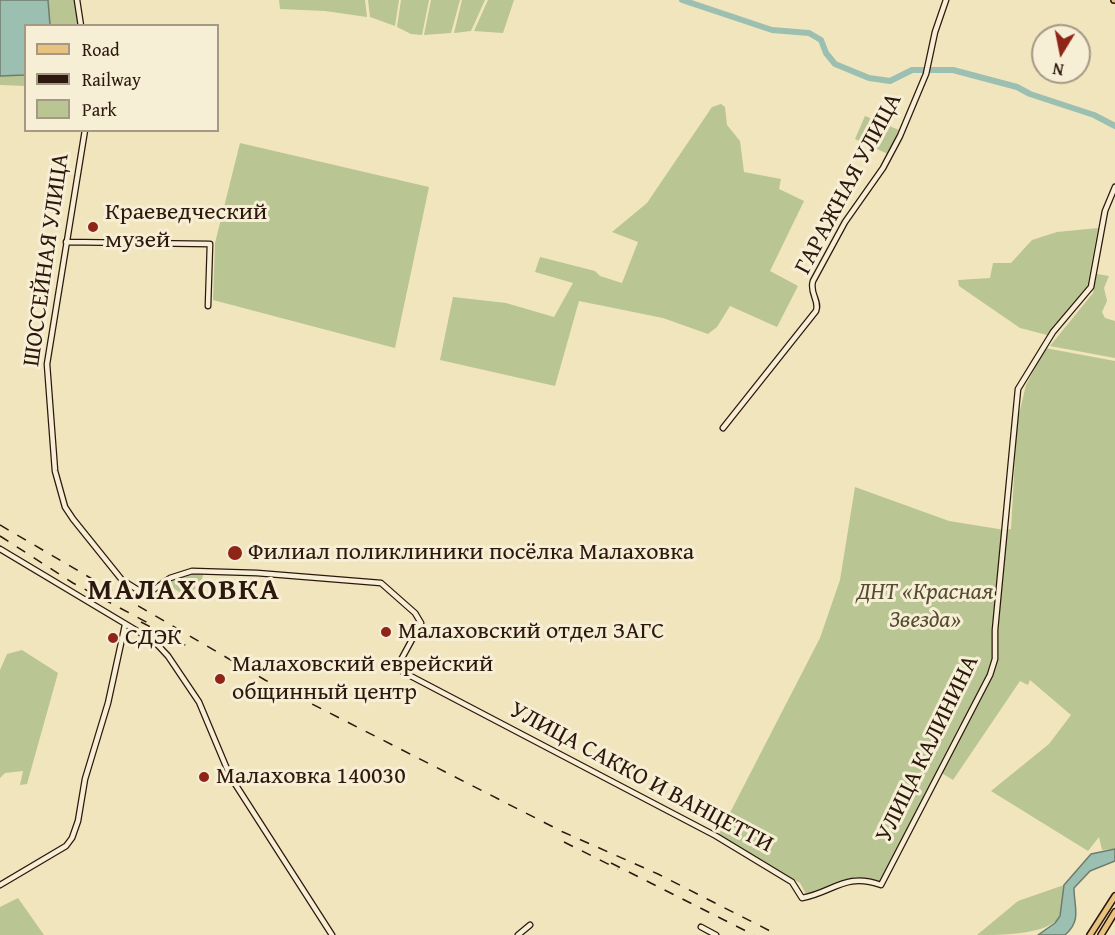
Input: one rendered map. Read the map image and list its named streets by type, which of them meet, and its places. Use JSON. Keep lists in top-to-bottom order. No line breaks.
{"streets":{"main road":["ГАРАЖНАЯ УЛИЦА","ШОССЕЙНАЯ УЛИЦА","УЛИЦА КАЛИНИНА","УЛИЦА САККО И ВАНЦЕТТИ"]},"crossings":[["ШОССЕЙНАЯ УЛИЦА","УЛИЦА САККО И ВАНЦЕТТИ"],["УЛИЦА КАЛИНИНА","УЛИЦА САККО И ВАНЦЕТТИ"]],"districts":["МАЛАХОВКА"],"parks":["ДНТ «Красная Звезда»"],"places":["Краеведческий музей","Филиал поликлиники посёлка Малаховка","Малаховский отдел ЗАГС","СДЭК","Малаховский еврейский общинный центр","Малаховка 140030"],"legend":["Road","Railway","Park"],"north":"bottom"}
